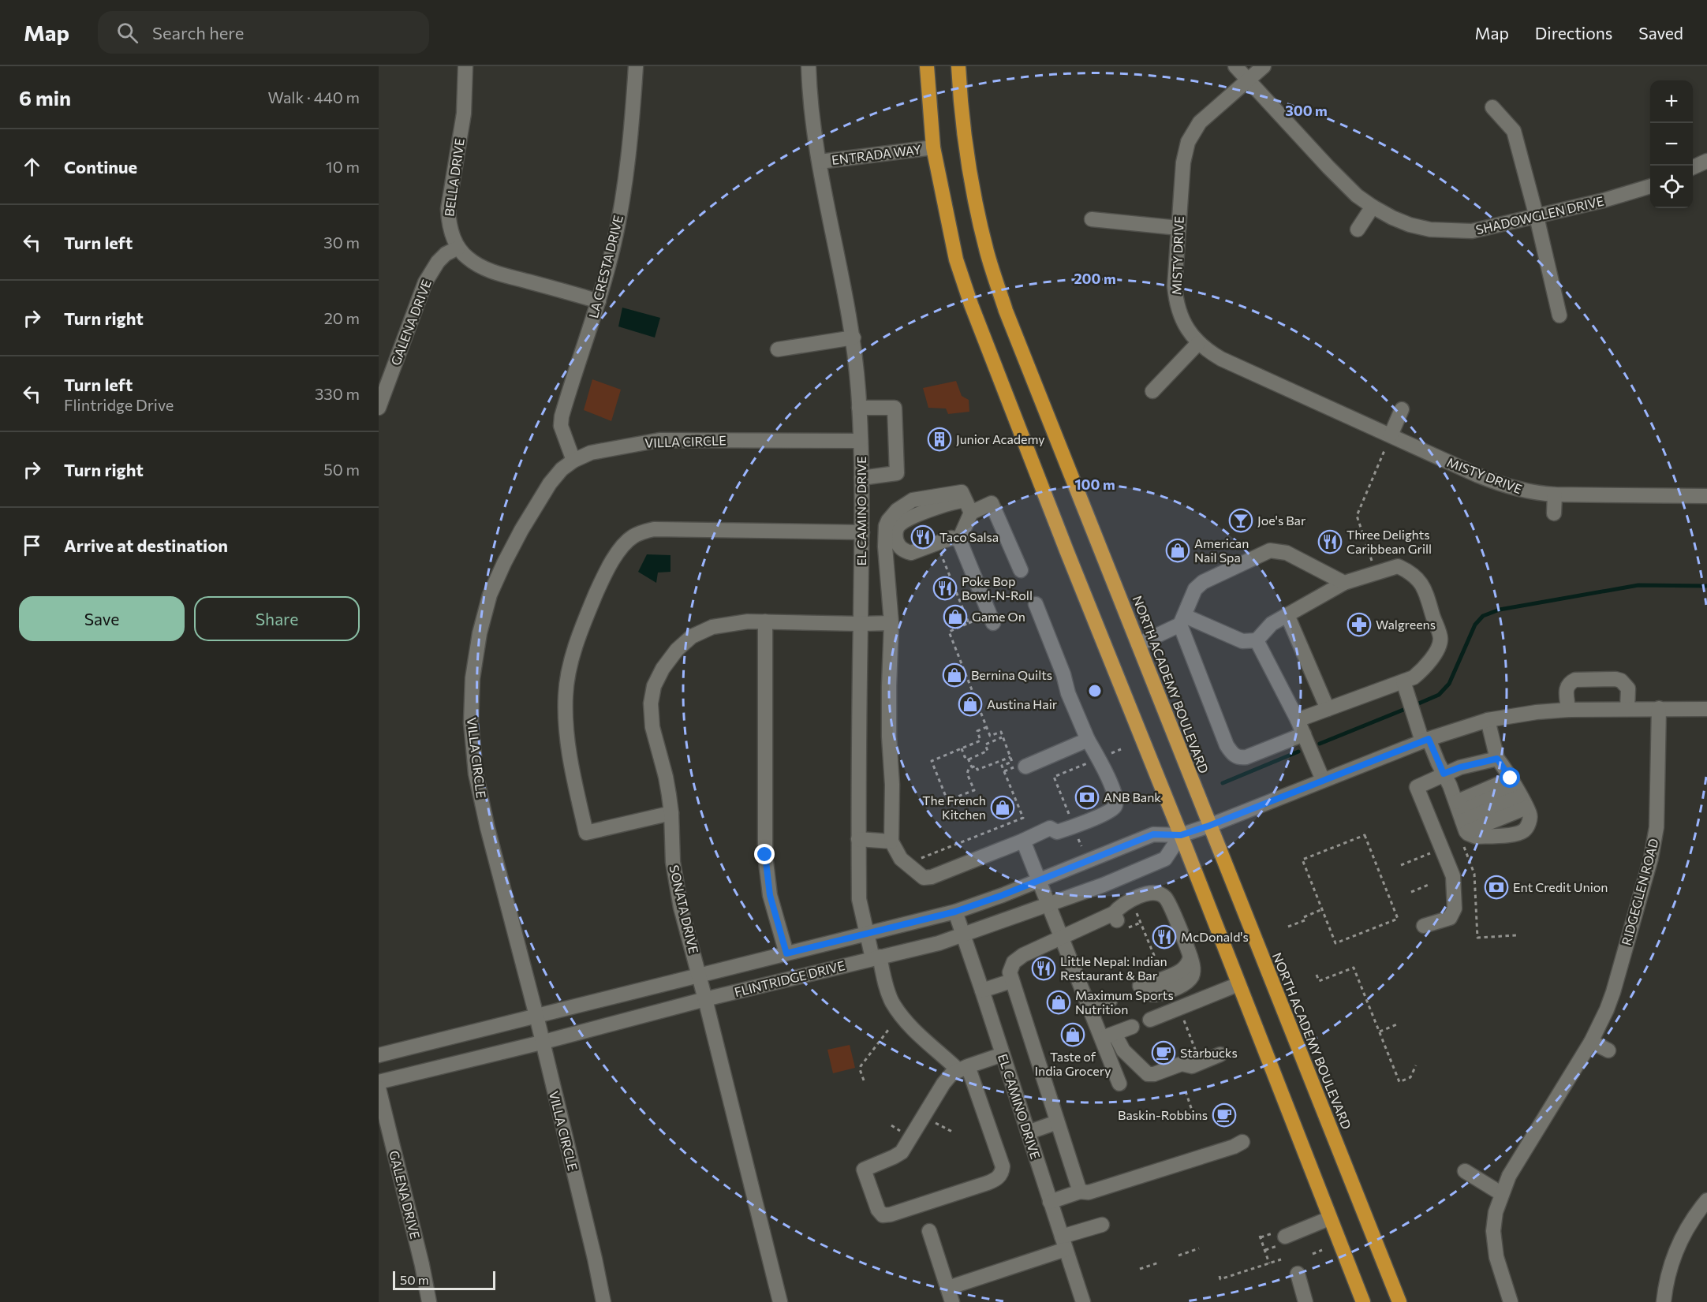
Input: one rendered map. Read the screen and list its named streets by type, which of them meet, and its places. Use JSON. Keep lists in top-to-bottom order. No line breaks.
{"streets":{"highway":["NORTH ACADEMY BOULEVARD"],"street":["ENTRADA WAY","BELLA DRIVE","SHADOWGLEN DRIVE","MISTY DRIVE","LA CRESTA DRIVE","GALENA DRIVE","VILLA CIRCLE","EL CAMINO DRIVE","RIDGEGLEN ROAD","SONATA DRIVE","FLINTRIDGE DRIVE"]},"crossings":[["ENTRADA WAY","EL CAMINO DRIVE"],["BELLA DRIVE","LA CRESTA DRIVE"],["BELLA DRIVE","GALENA DRIVE"],["SHADOWGLEN DRIVE","MISTY DRIVE"],["LA CRESTA DRIVE","VILLA CIRCLE"],["VILLA CIRCLE","EL CAMINO DRIVE"],["VILLA CIRCLE","FLINTRIDGE DRIVE"],["EL CAMINO DRIVE","SONATA DRIVE"],["EL CAMINO DRIVE","FLINTRIDGE DRIVE"],["NORTH ACADEMY BOULEVARD","FLINTRIDGE DRIVE"],["RIDGEGLEN ROAD","FLINTRIDGE DRIVE"],["SONATA DRIVE","FLINTRIDGE DRIVE"]],"places":{"building":["Junior Academy"],"bar":["Joe's Bar"],"restaurant":["Taco Salsa","Three Delights Caribbean Grill","Poke Bop Bowl-N-Roll","McDonald's","Little Nepal: Indian Restaurant & Bar"],"shop":["American Nail Spa","Game On","Bernina Quilts","Austina Hair","The French Kitchen","Maximum Sports Nutrition","Taste of India Grocery"],"pharmacy":["Walgreens"],"bank":["ANB Bank","Ent Credit Union"],"cafe":["Starbucks","Baskin-Robbins"]},"scale_bar":"50 m","page":{"header":"Map","search":"Search here","nav":["Map","Directions","Saved"],"heading":["6 min","Walk · 440 m"],"map_buttons":["+","−"],"list":[["Continue","10 m"],["Turn left","30 m"],["Turn right","20 m"],["Turn left","Flintridge Drive","330 m"],["Turn right","50 m"],"Arrive at destination"],"buttons":["Save","Share"],"scale":"50 m"},"rings":["300 m","200 m","100 m"]}
